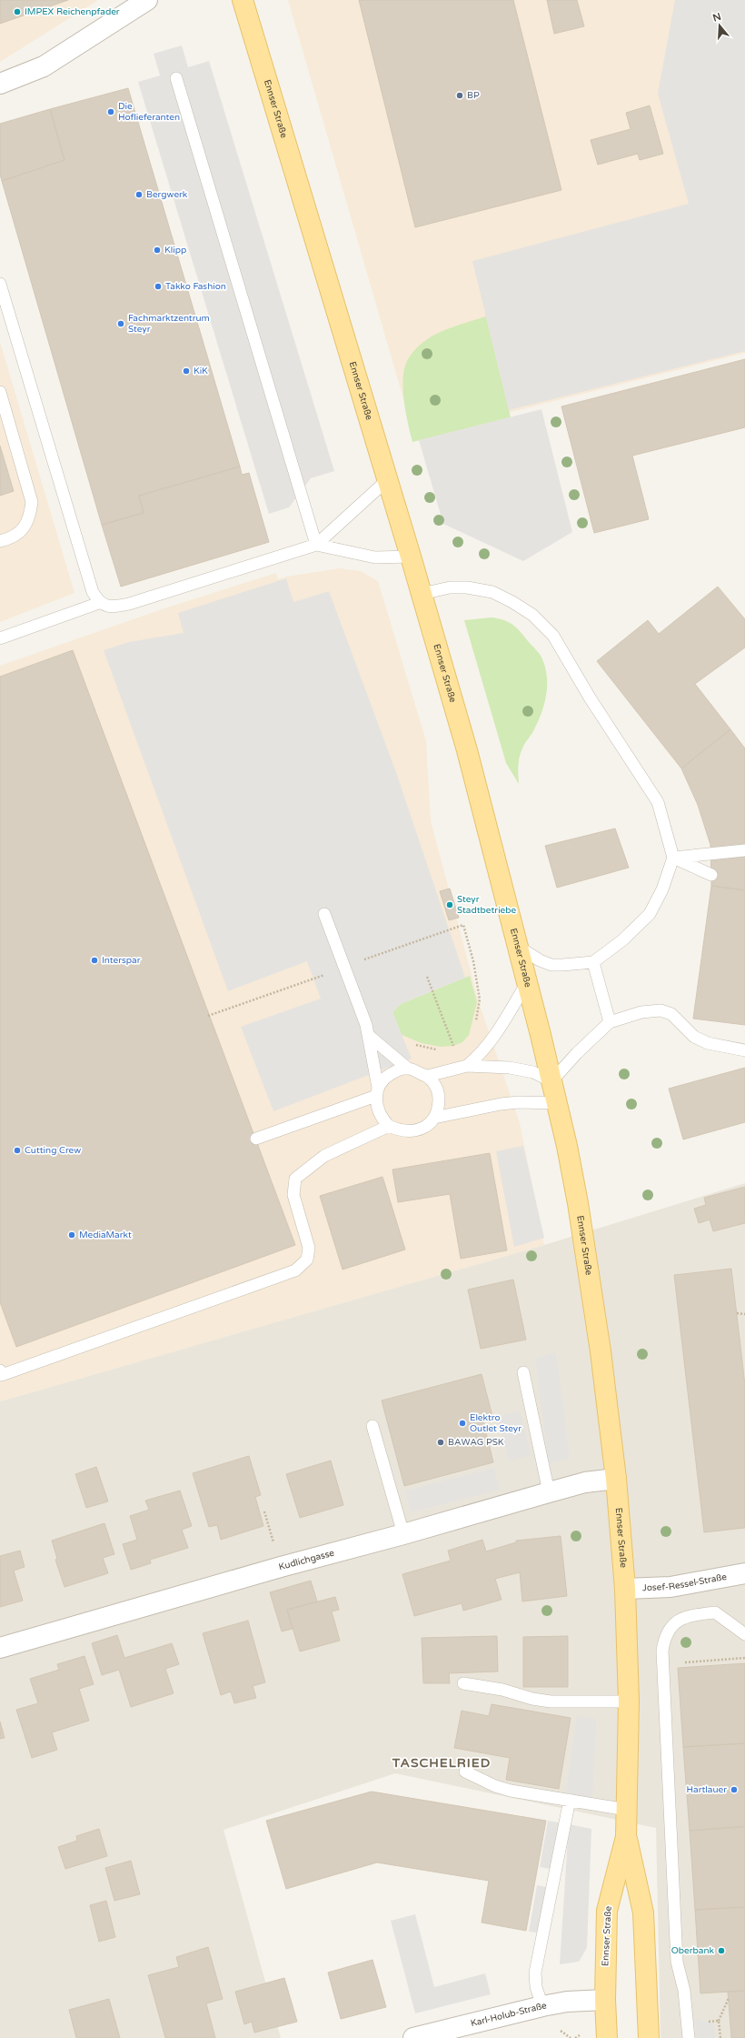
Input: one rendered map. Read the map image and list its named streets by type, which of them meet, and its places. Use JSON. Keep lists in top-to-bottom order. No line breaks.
{"streets":{"main road":["Ennser Straße"],"street":["Kudlichgasse","Josef-Ressel-Straße","Karl-Holub-Straße"]},"crossings":[["Ennser Straße","Kudlichgasse"],["Ennser Straße","Josef-Ressel-Straße"],["Ennser Straße","Karl-Holub-Straße"]],"districts":["TASCHELRIED"],"places":["IMPEX Reichenpfader","BP","Die Hoflieferanten","Bergwerk","Klipp","Takko Fashion","Fachmarktzentrum Steyr","KiK","Steyr Stadtbetriebe","Interspar","Cutting Crew","MediaMarkt","Elektro Outlet Steyr","BAWAG PSK","Hartlauer","Oberbank"],"north":"top"}
